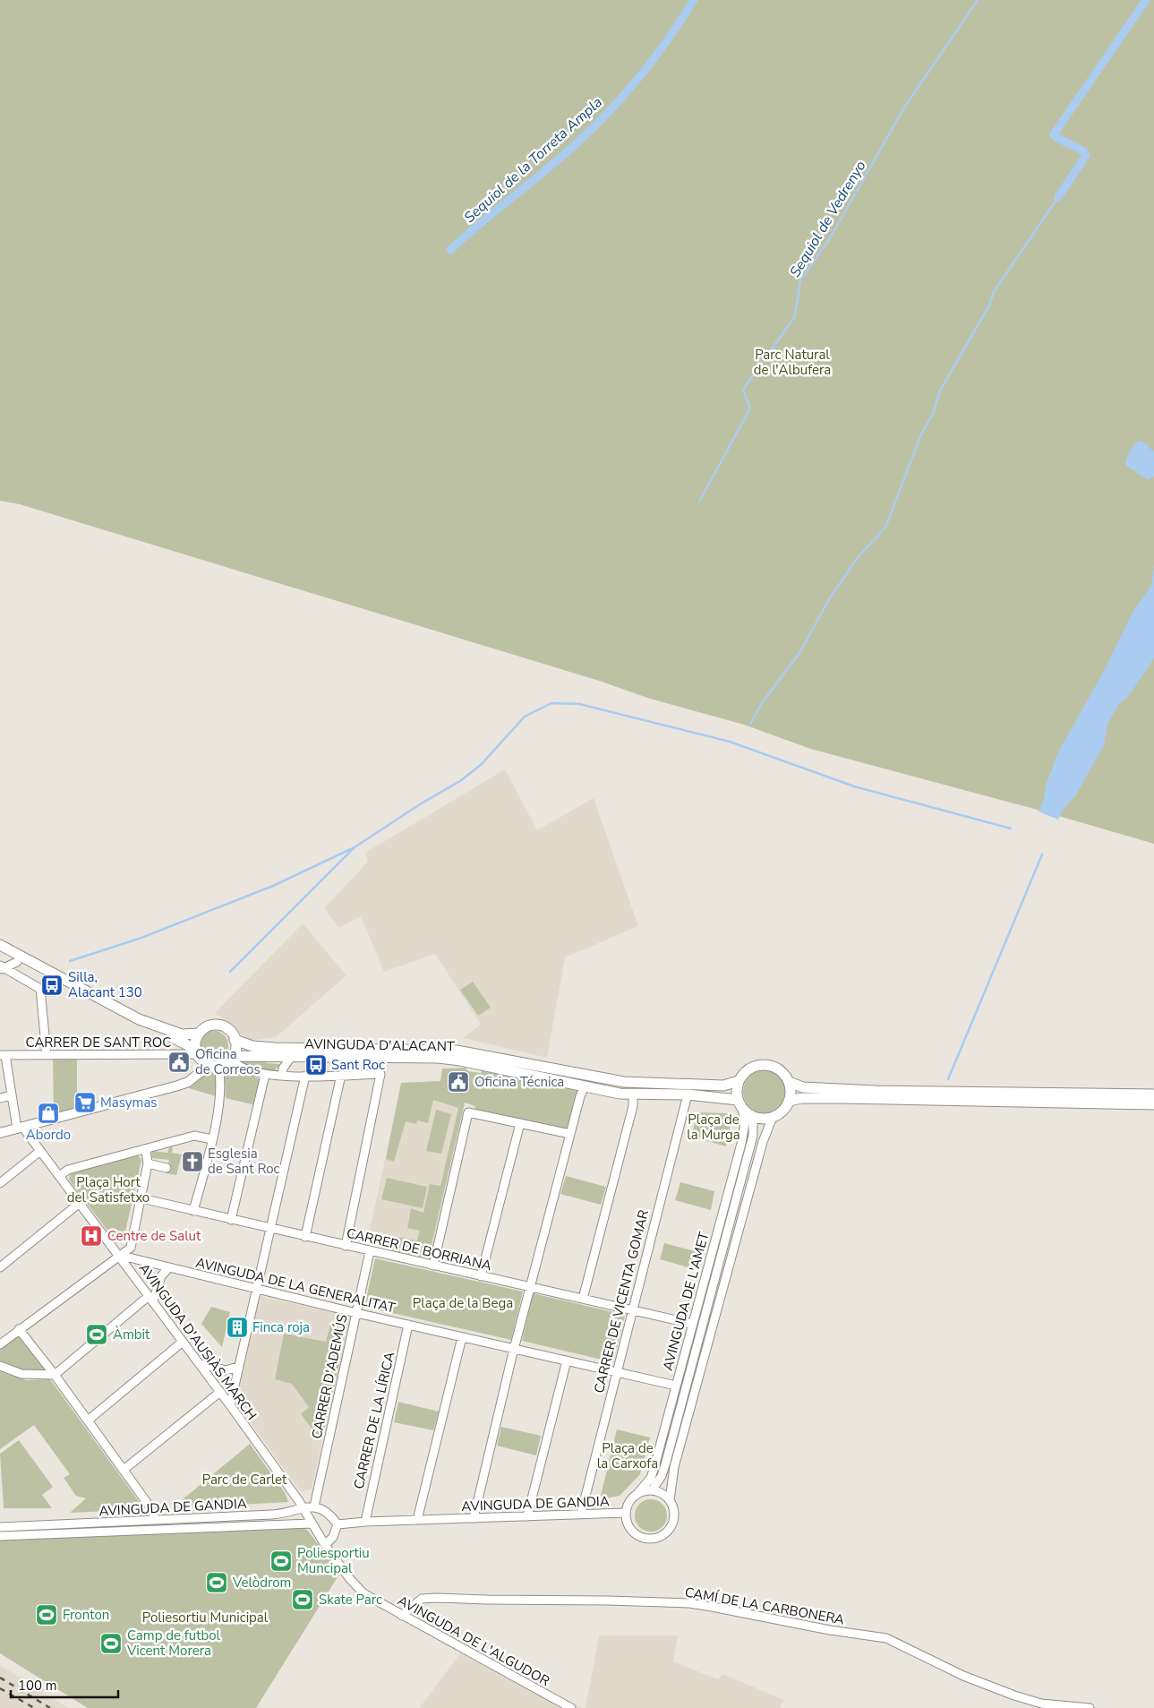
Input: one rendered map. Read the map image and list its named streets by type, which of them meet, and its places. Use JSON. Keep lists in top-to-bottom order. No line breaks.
{"streets":{"main road":["AVINGUDA D'ALACANT"],"street":["CARRER DE SANT ROC","CARRER DE BORRIANA","AVINGUDA DE LA GENERALITAT","CARRER DE VICENTA GOMAR","AVINGUDA DE L'AMET","AVINGUDA D'AUSIÀS MARCH","CARRER D'ADEMÚS","CARRER DE LA LÍRICA","AVINGUDA DE GANDIA","CAMÍ DE LA CARBONERA","AVINGUDA DE L'ALGUDOR"]},"crossings":[["CARRER DE SANT ROC","AVINGUDA D'ALACANT"],["AVINGUDA D'ALACANT","CARRER DE VICENTA GOMAR"],["AVINGUDA D'ALACANT","AVINGUDA DE L'AMET"],["CARRER DE BORRIANA","CARRER DE VICENTA GOMAR"],["CARRER DE BORRIANA","AVINGUDA DE L'AMET"],["CARRER DE BORRIANA","CARRER D'ADEMÚS"],["AVINGUDA DE LA GENERALITAT","CARRER DE VICENTA GOMAR"],["AVINGUDA DE LA GENERALITAT","AVINGUDA DE L'AMET"],["AVINGUDA DE LA GENERALITAT","AVINGUDA D'AUSIÀS MARCH"],["AVINGUDA DE LA GENERALITAT","CARRER D'ADEMÚS"],["AVINGUDA DE LA GENERALITAT","CARRER DE LA LÍRICA"],["CARRER DE VICENTA GOMAR","AVINGUDA DE GANDIA"],["AVINGUDA DE L'AMET","AVINGUDA DE GANDIA"],["AVINGUDA D'AUSIÀS MARCH","AVINGUDA DE GANDIA"],["AVINGUDA D'AUSIÀS MARCH","AVINGUDA DE L'ALGUDOR"],["CARRER D'ADEMÚS","AVINGUDA DE GANDIA"],["CARRER DE LA LÍRICA","AVINGUDA DE GANDIA"],["AVINGUDA DE GANDIA","AVINGUDA DE L'ALGUDOR"],["CAMÍ DE LA CARBONERA","AVINGUDA DE L'ALGUDOR"]],"water":["Sequiol de la Torreta Ampla","Sequiol de Vedrenyo"],"parks":["Parc Natural de l'Albufera","Plaça de la Murga","Plaça Hort del Satisfetxo","Plaça de la Bega","Plaça de la Carxofa","Parc de Carlet","Poliesortiu Municipal"],"places":{"bus stop":["Silla, Alacant 130","Sant Roc"],"public building":["Oficina de Correos","Oficina Técnica"],"supermarket":["Masymas"],"shop":["Abordo"],"church":["Esglesia de Sant Roc"],"hospital":["Centre de Salut"],"building":["Finca roja"],"sports":["Àmbit","Poliesportiu Muncipal","Velòdrom","Skate Parc","Fronton","Camp de futbol Vicent Morera"]},"scale_bar":"100 m"}
